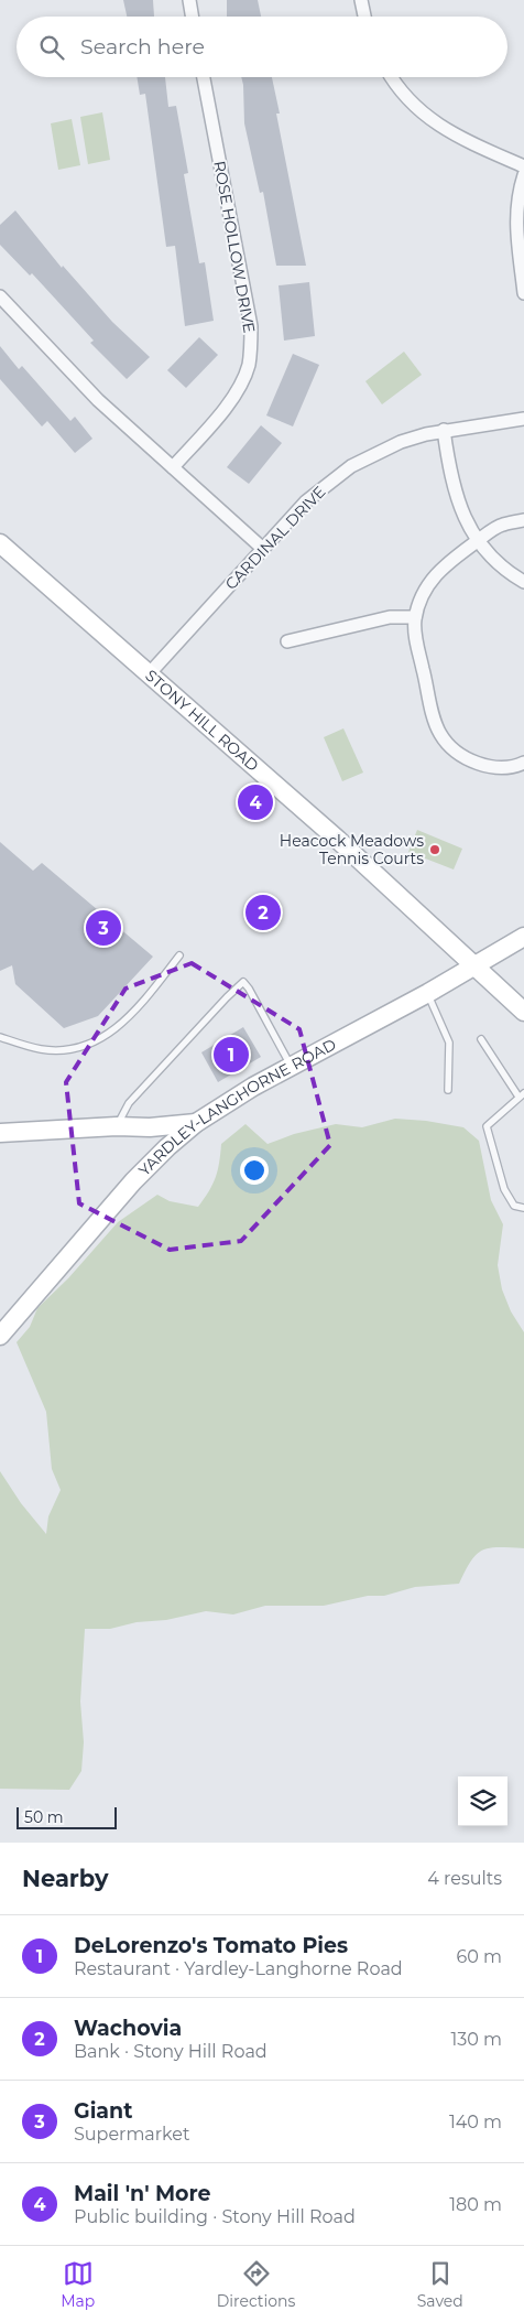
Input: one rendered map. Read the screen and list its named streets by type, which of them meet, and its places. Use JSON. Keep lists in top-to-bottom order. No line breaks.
{"streets":{"street":["ROSE HOLLOW DRIVE","CARDINAL DRIVE","STONY HILL ROAD","YARDLEY-LANGHORNE ROAD"]},"crossings":[["CARDINAL DRIVE","STONY HILL ROAD"],["STONY HILL ROAD","YARDLEY-LANGHORNE ROAD"]],"places":["Heacock Meadows Tennis Courts"],"scale_bar":"50 m","page":{"search":"Search here","pins":["4","2","3","1"],"scale":"50 m","heading":["Nearby","4 results"],"list":[{"mark":"1","name":"DeLorenzo's Tomato Pies","note":"Restaurant · Yardley-Langhorne Road","value":"60 m"},{"mark":"2","name":"Wachovia","note":"Bank · Stony Hill Road","value":"130 m"},{"mark":"3","name":"Giant","note":"Supermarket","value":"140 m"},{"mark":"4","name":"Mail 'n' More","note":"Public building · Stony Hill Road","value":"180 m"}],"nav":["Map","Directions","Saved"]}}
